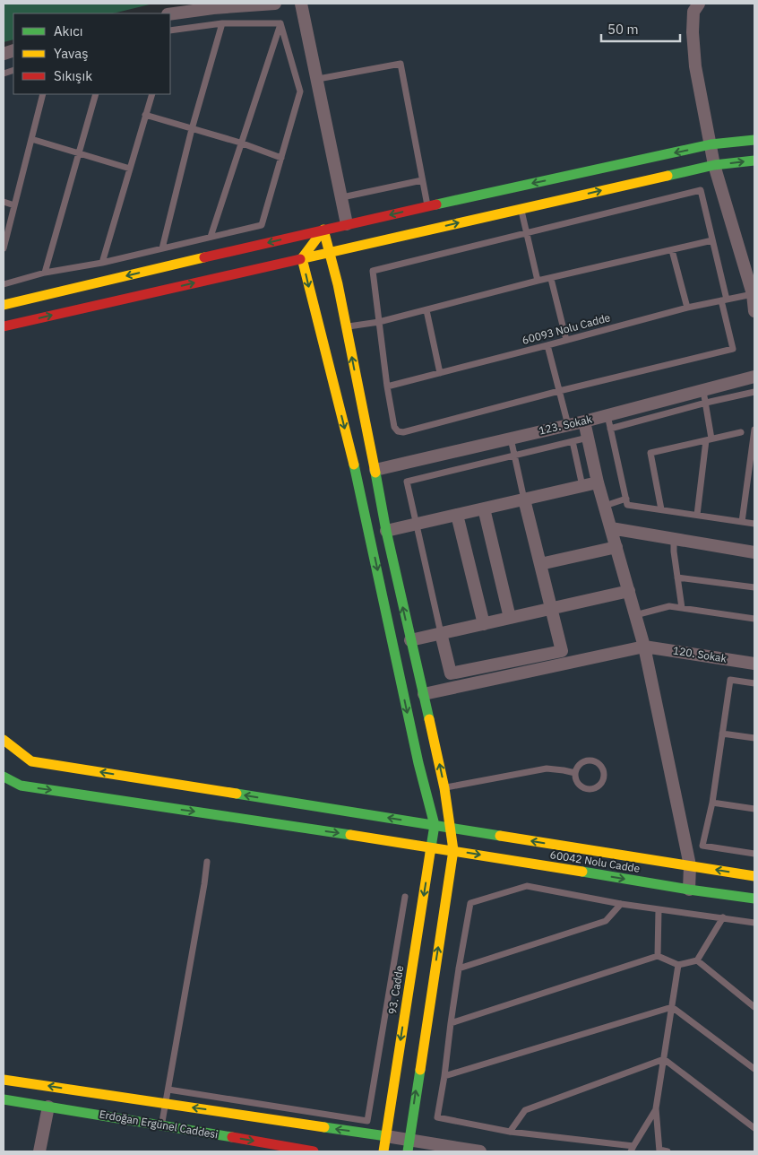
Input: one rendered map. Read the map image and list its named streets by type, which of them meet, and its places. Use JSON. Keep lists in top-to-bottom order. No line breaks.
{"streets":{"street":["123. Sokak","120. Sokak","60042 Nolu Cadde","93. Cadde","Erdoğan Ergünel Caddesi"],"lane":["60093 Nolu Cadde"]},"crossings":[["60042 Nolu Cadde","93. Cadde"]],"legend":["Akıcı","Yavaş","Sıkışık"],"scale_bar":"50 m"}
